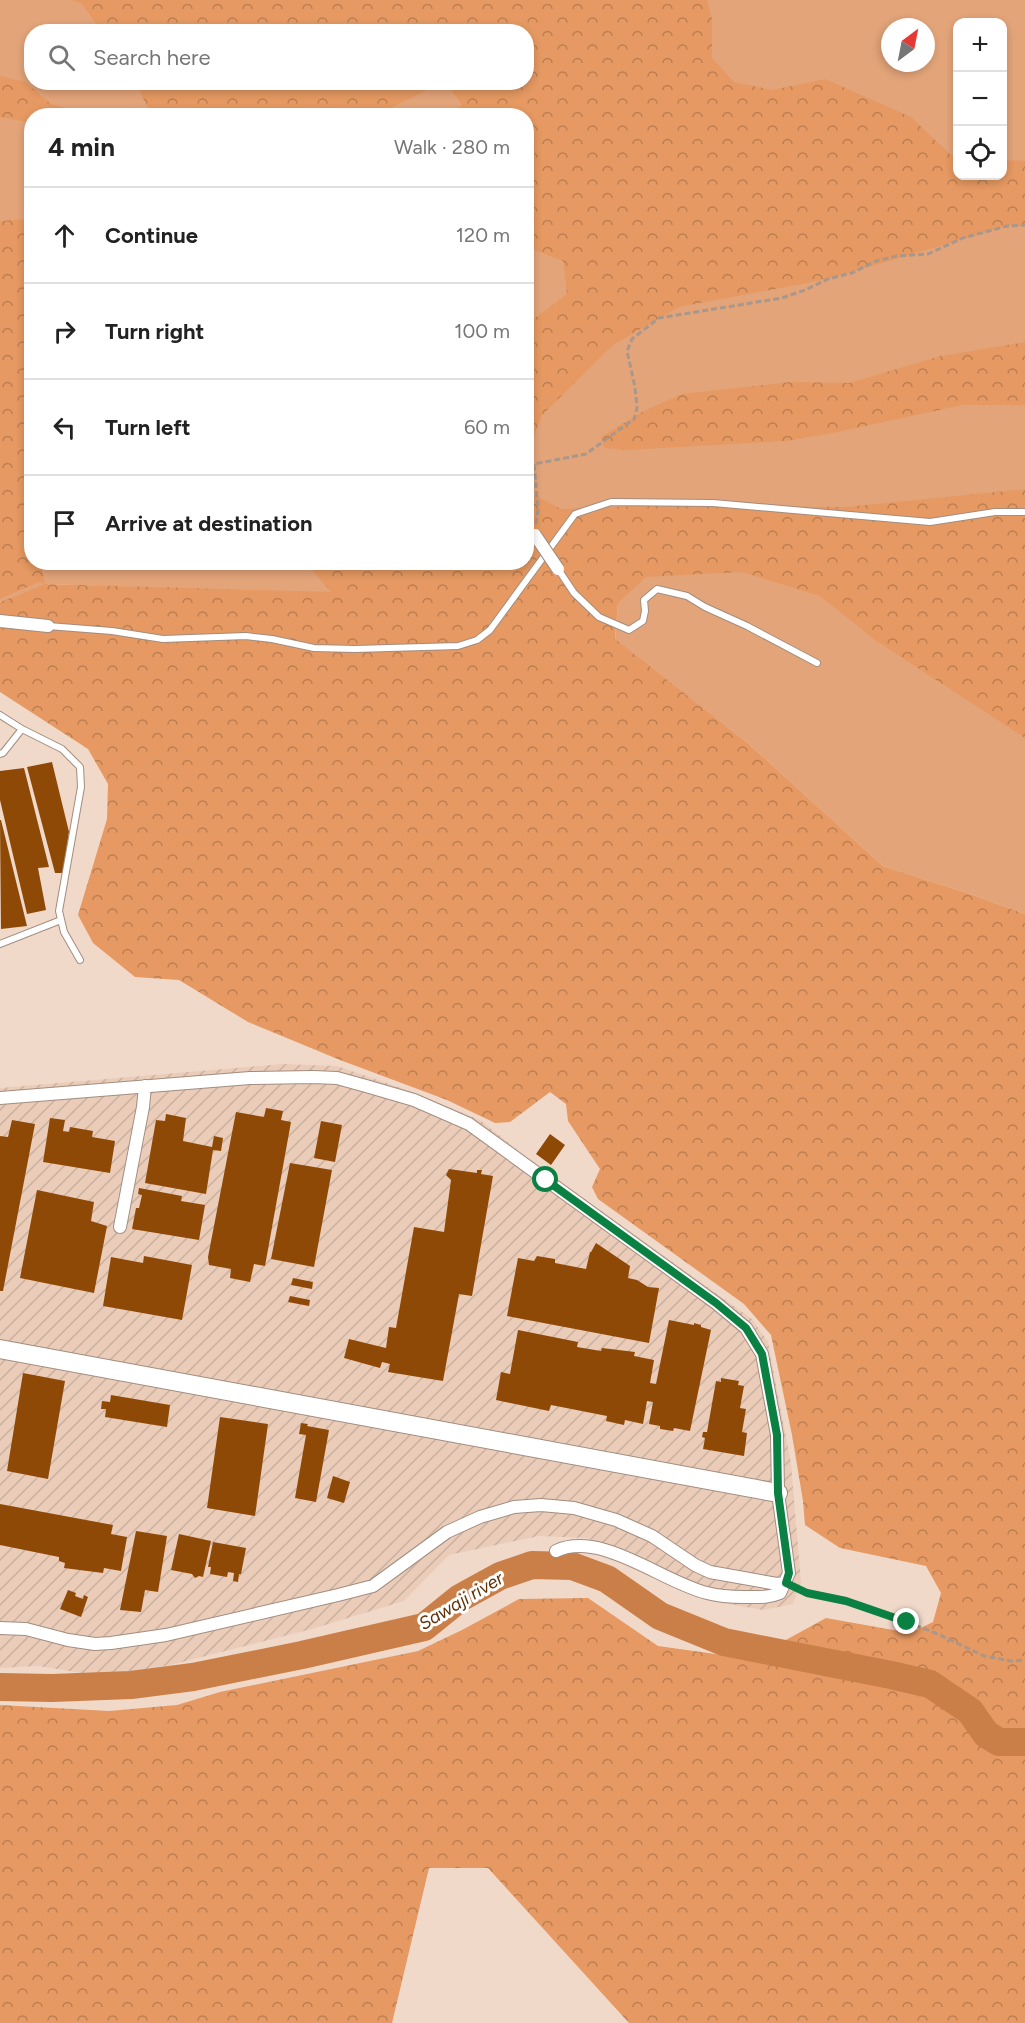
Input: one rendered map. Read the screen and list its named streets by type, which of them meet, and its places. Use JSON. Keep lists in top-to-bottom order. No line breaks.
{"water":["Sawaji river"],"north":"top right","page":{"map_buttons":["+","−"],"search":"Search here","heading":["4 min","Walk · 280 m"],"list":[["Continue","120 m"],["Turn right","100 m"],["Turn left","60 m"],"Arrive at destination"]}}
